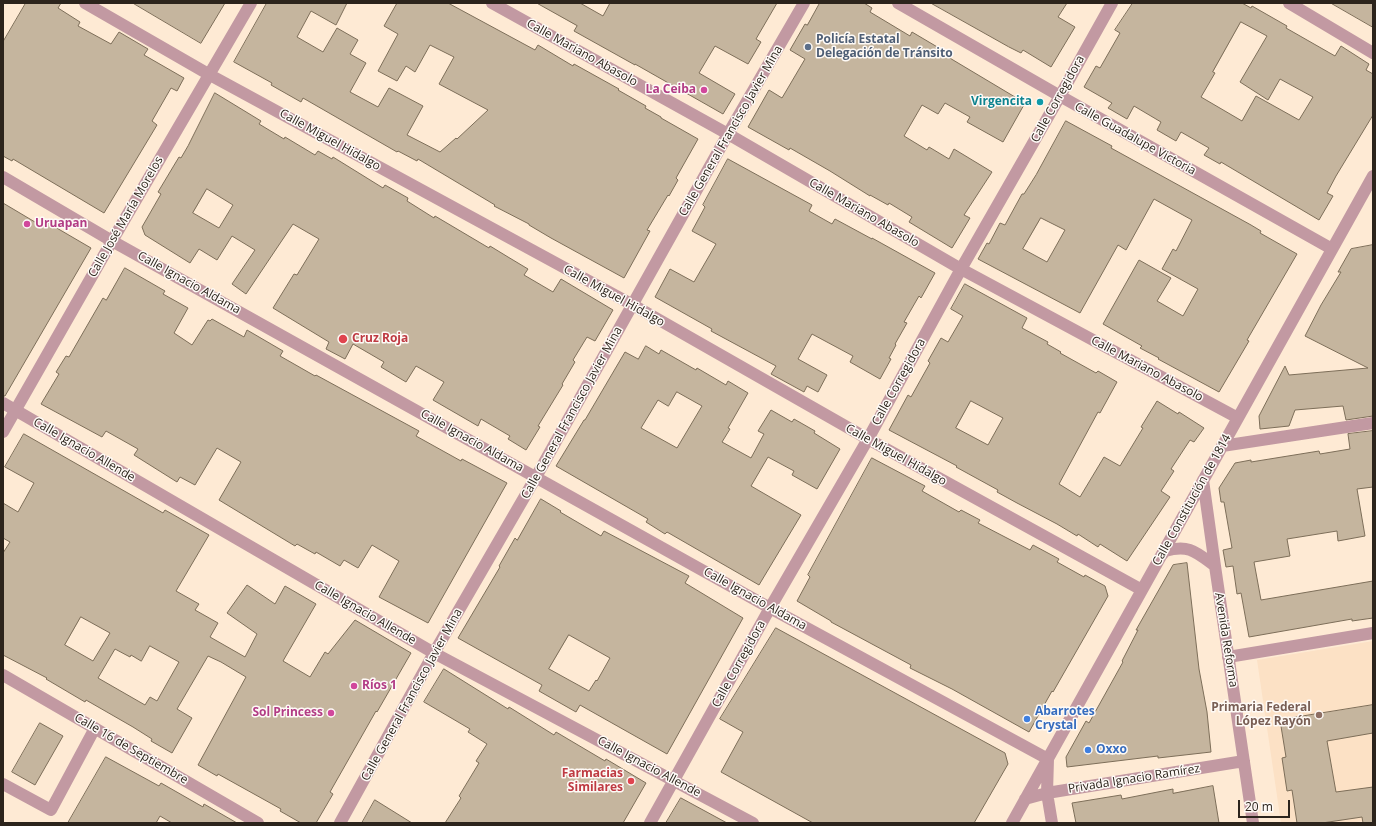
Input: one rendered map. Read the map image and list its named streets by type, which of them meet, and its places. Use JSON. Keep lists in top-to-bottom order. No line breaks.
{"streets":{"street":["Calle Mariano Abasolo","Calle Corregidora","Calle General Francisco Javier Mina","Calle Guadalupe Victoria","Calle Miguel Hidalgo","Calle José María Morelos","Calle Ignacio Aldama","Calle Ignacio Allende","Calle Constitución de 1814","Avenida Reforma","Calle 16 de Septiembre","Privada Ignacio Ramírez"]},"crossings":[["Calle Mariano Abasolo","Calle Corregidora"],["Calle Mariano Abasolo","Calle General Francisco Javier Mina"],["Calle Mariano Abasolo","Calle Constitución de 1814"],["Calle Corregidora","Calle Guadalupe Victoria"],["Calle Corregidora","Calle Miguel Hidalgo"],["Calle Corregidora","Calle Ignacio Aldama"],["Calle Corregidora","Calle Ignacio Allende"],["Calle General Francisco Javier Mina","Calle Miguel Hidalgo"],["Calle General Francisco Javier Mina","Calle Ignacio Aldama"],["Calle General Francisco Javier Mina","Calle Ignacio Allende"],["Calle Guadalupe Victoria","Calle Constitución de 1814"],["Calle Miguel Hidalgo","Calle José María Morelos"],["Calle Miguel Hidalgo","Calle Constitución de 1814"],["Calle José María Morelos","Calle Ignacio Aldama"],["Calle José María Morelos","Calle Ignacio Allende"],["Calle Ignacio Aldama","Calle Constitución de 1814"],["Calle Constitución de 1814","Avenida Reforma"],["Calle Constitución de 1814","Privada Ignacio Ramírez"],["Avenida Reforma","Privada Ignacio Ramírez"]],"places":["Policía Estatal Delegación de Tránsito","La Ceiba","Virgencita","Uruapan","Cruz Roja","Ríos 1","Sol Princess","Primaria Federal López Rayón","Abarrotes Crystal","Oxxo","Farmacias Similares"],"scale_bar":"20 m"}
